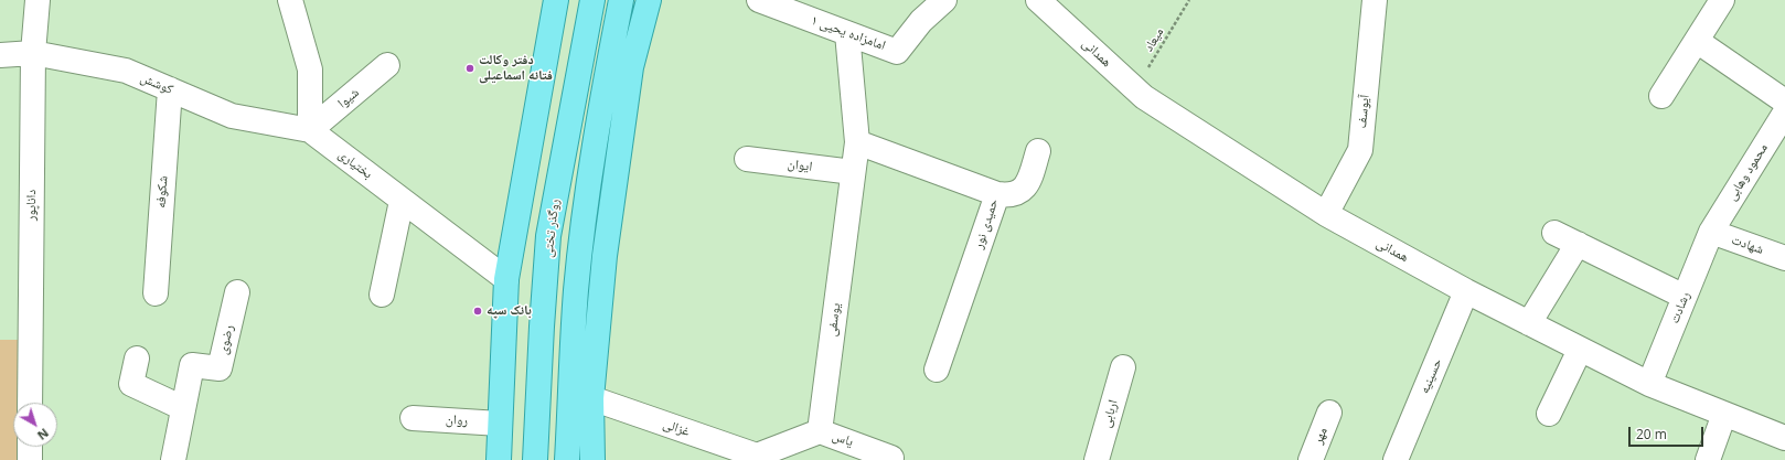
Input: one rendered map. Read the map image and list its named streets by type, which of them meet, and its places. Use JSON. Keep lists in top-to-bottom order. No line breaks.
{"streets":{"main road":["روگذر تختی"],"street":["امامزاده یحیی ۱","همدانی","کوشش","شیوا","آیوسف","بختیاری","ایوان","محمود وهابی","شکوفه","داناپور","حمیدی نور","شهادت","رشادت","یوسفی","رضوی","حسینیه","اربابی","روان","غزالی","مهر","یاس"],"path":["میعاد"]},"crossings":[["امامزاده یحیی ۱","یوسفی"],["میعاد","همدانی"],["همدانی","آیوسف"],["همدانی","رشادت"],["همدانی","حسینیه"],["کوشش","شیوا"],["کوشش","بختیاری"],["کوشش","شکوفه"],["کوشش","داناپور"],["شیوا","بختیاری"],["ایوان","یوسفی"],["محمود وهابی","شهادت"],["محمود وهابی","رشادت"],["حمیدی نور","یوسفی"],["شهادت","رشادت"],["یوسفی","یاس"]],"places":["دفتر وکالت فتانه اسماعیلی","بانک سپه"],"scale_bar":"20 m","north":"bottom right"}
